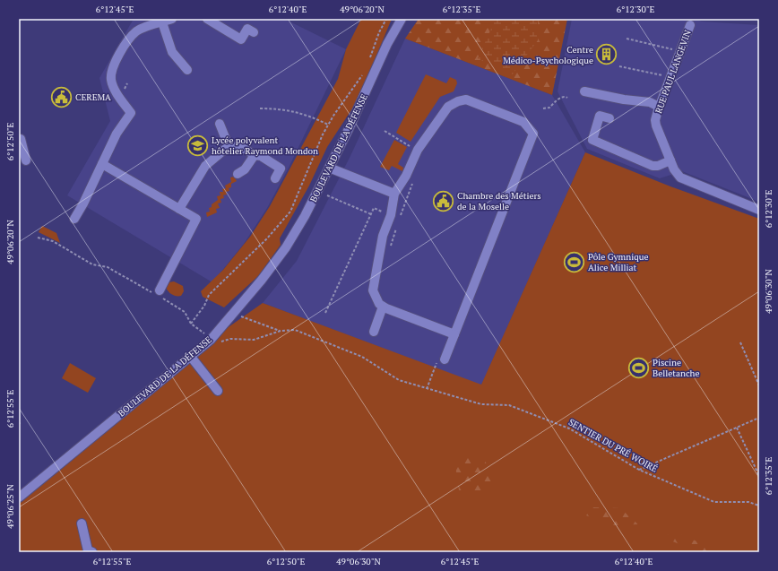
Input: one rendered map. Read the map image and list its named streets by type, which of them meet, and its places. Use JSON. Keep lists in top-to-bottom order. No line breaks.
{"streets":{"street":["RUE PAUL LANGEVIN","BOULEVARD DE LA DÉFENSE"],"path":["SENTIER DU PRÉ WOIRÉ"]},"crossings":[["BOULEVARD DE LA DÉFENSE","SENTIER DU PRÉ WOIRÉ"]],"places":{"building":["Centre Médico-Psychologique"],"public building":["CEREMA","Chambre des Métiers de la Moselle"],"school or university":["Lycée polyvalent hôtelier Raymond Mondon"],"sports":["Pôle Gymnique Alice Milliat","Piscine Belletanche"]},"coordinates":["6°12'45\"E","6°12'40\"E","49°06'20\"N","6°12'35\"E","6°12'30\"E","6°12'50\"E","49°06'30\"N","6°12'55\"E","49°06'25\"N"]}
